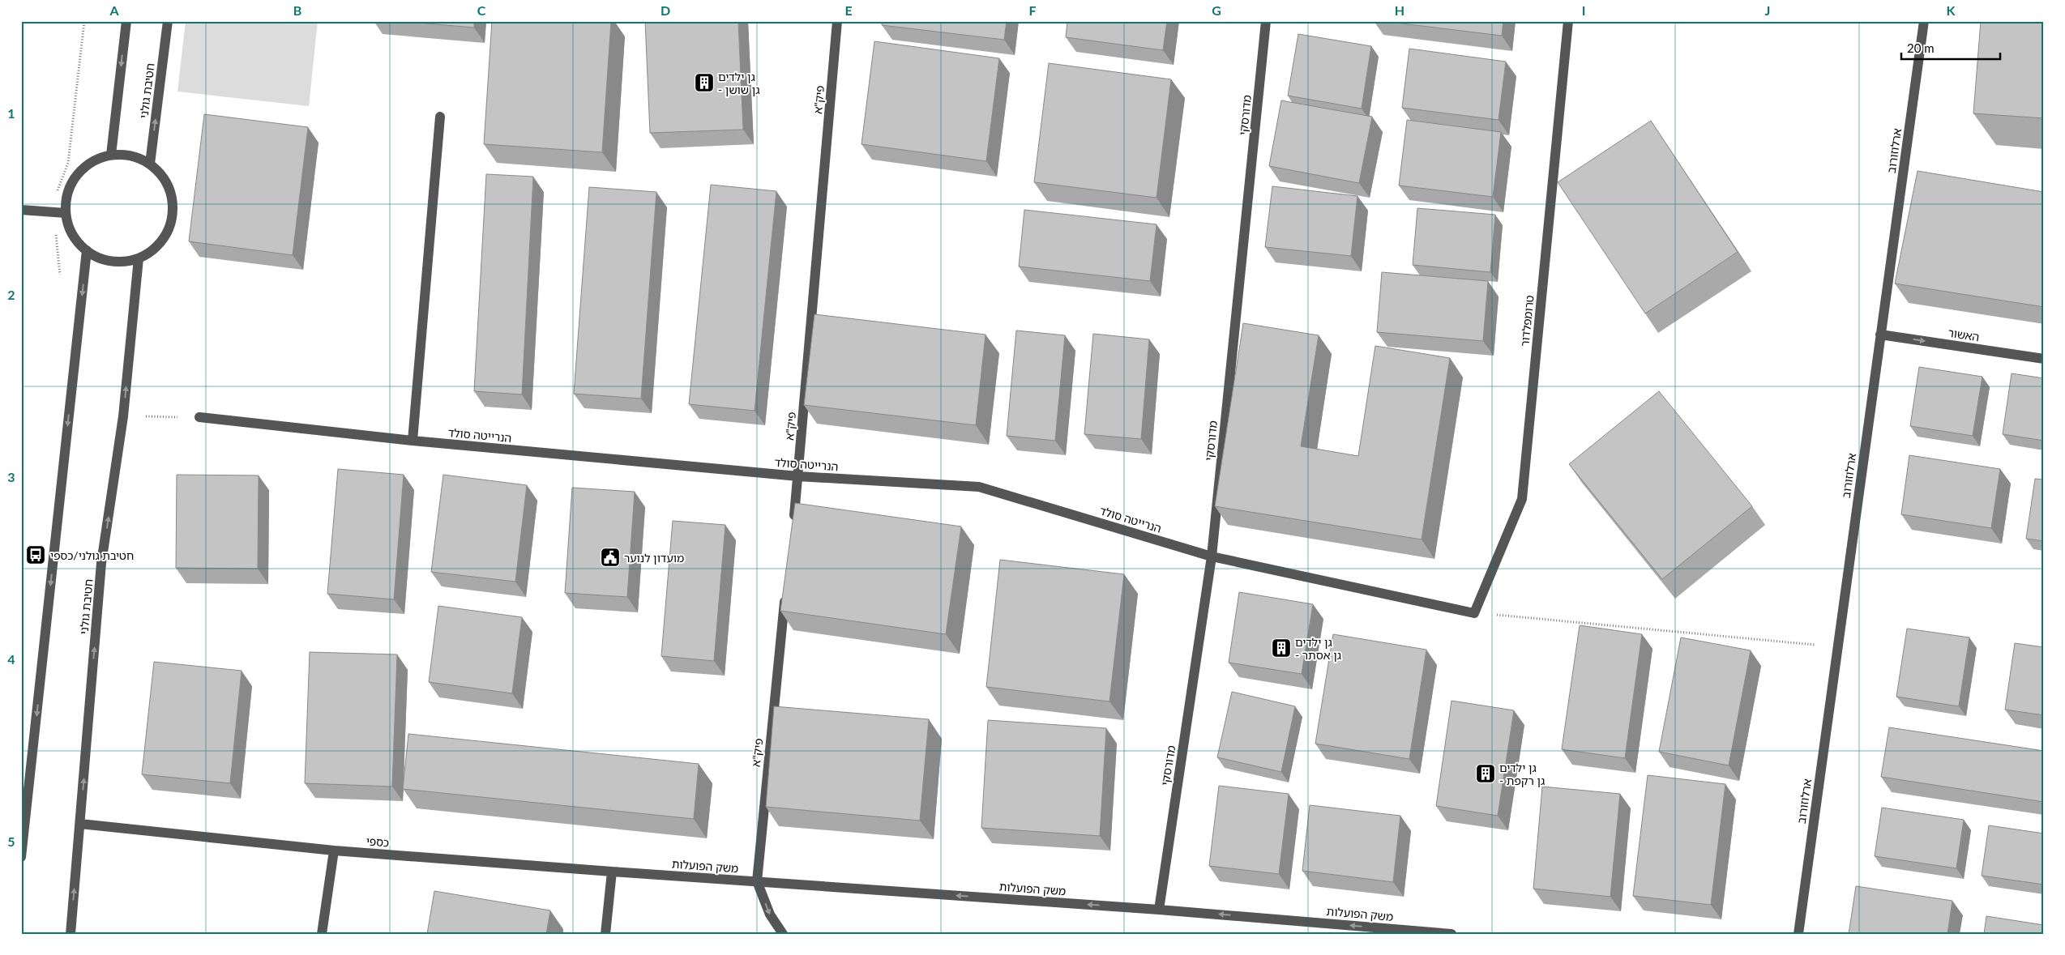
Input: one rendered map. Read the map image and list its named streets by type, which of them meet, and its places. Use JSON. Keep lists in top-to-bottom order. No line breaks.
{"streets":{"street":["חטיבת גולני","פיק\"א","מדורסקי","ארלוזורוב","טרומפלדור","האשור","הנרייטה סולד","כספי","משק הפועלות"]},"crossings":[["חטיבת גולני","כספי"],["פיק\"א","הנרייטה סולד"],["פיק\"א","משק הפועלות"],["מדורסקי","הנרייטה סולד"],["מדורסקי","משק הפועלות"],["ארלוזורוב","האשור"],["טרומפלדור","הנרייטה סולד"],["כספי","משק הפועלות"]],"one_way":["האשור","משק הפועלות"],"places":{"building":["גן ילדים - גן שושן","גן ילדים - גן אסתר","גן ילדים - גן רקפת"],"bus stop":["חטיבת גולני/כספי"],"public building":["מועדון לנוער"]},"scale_bar":"20 m","grid":{"columns":["A","B","C","D","E","F","G","H","I","J","K"],"rows":["1","2","3","4","5"]}}
